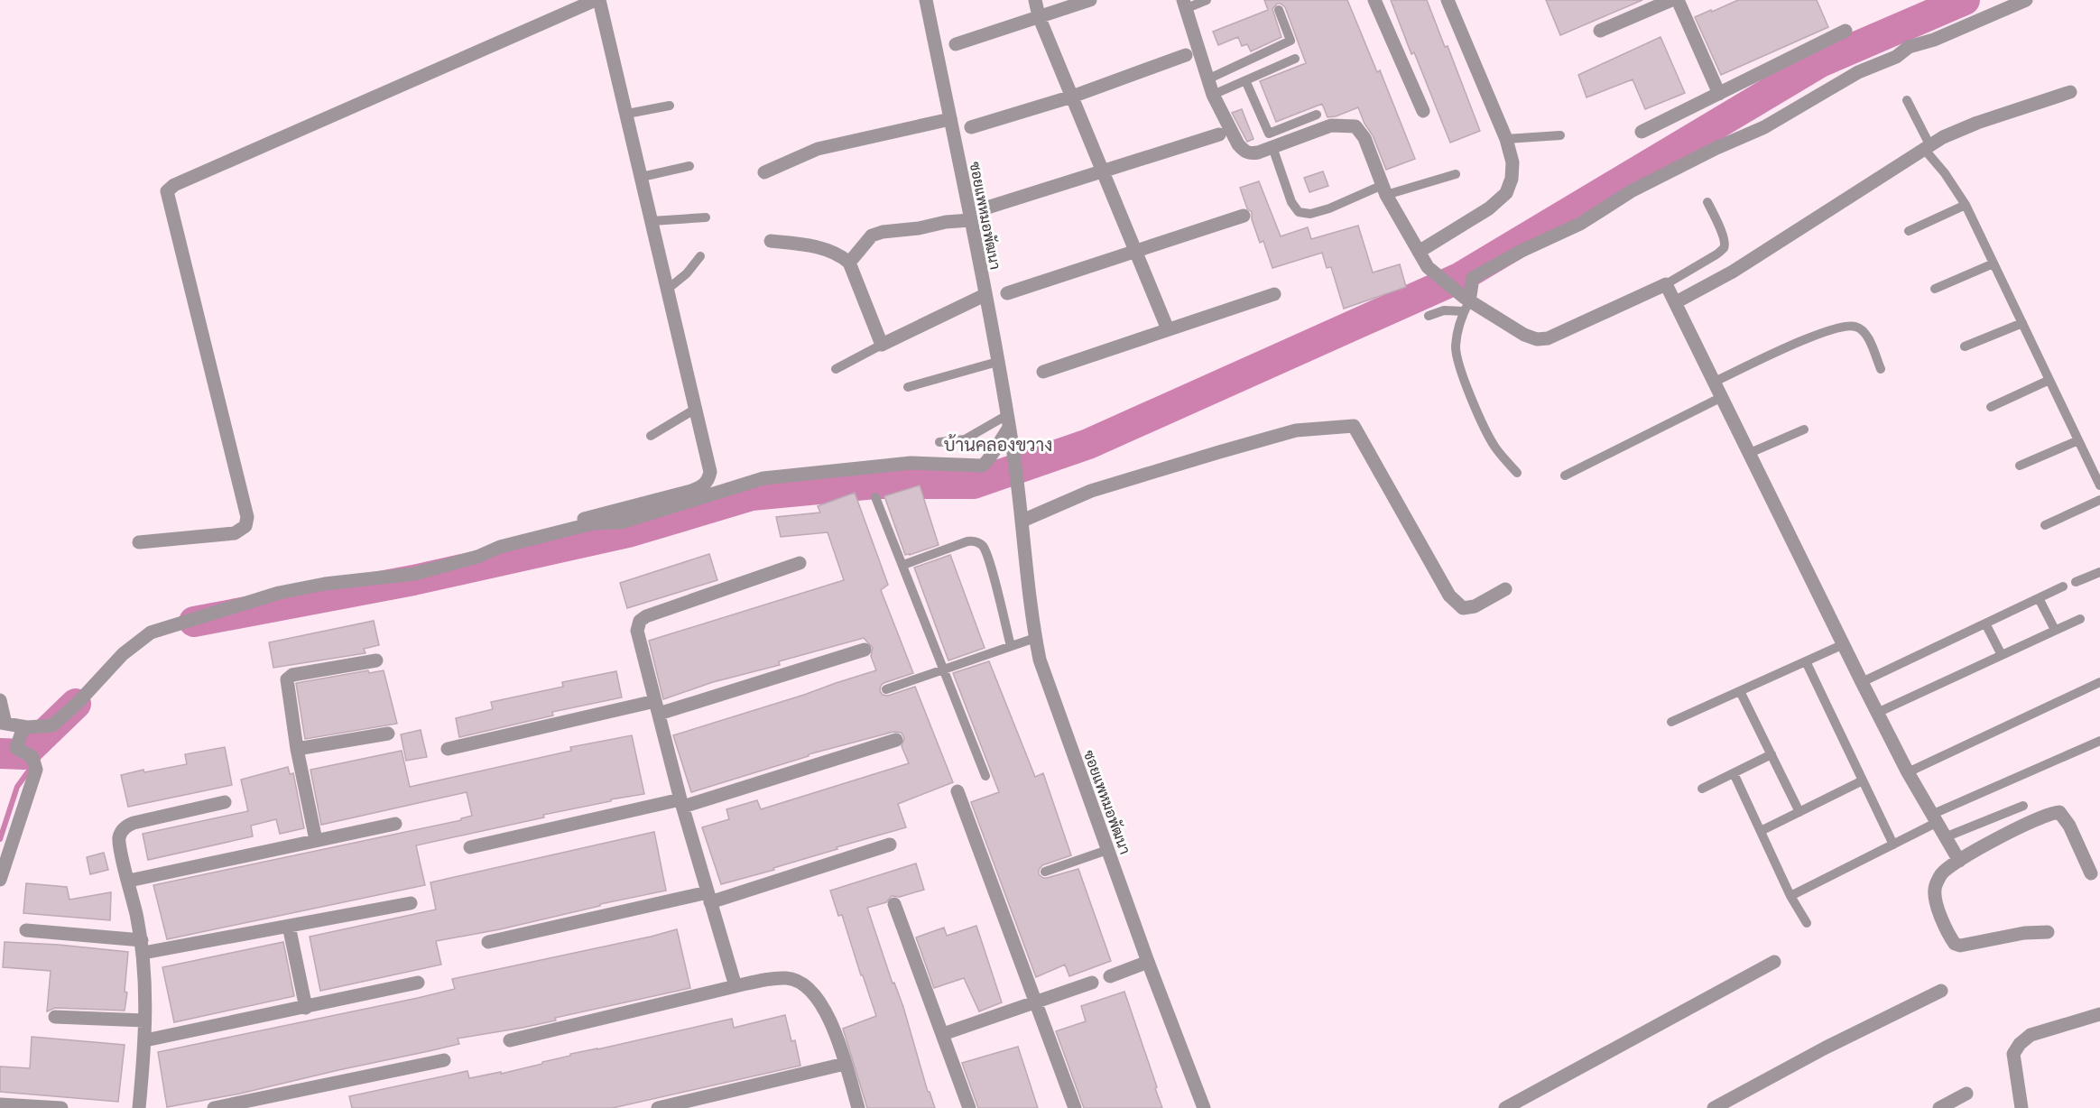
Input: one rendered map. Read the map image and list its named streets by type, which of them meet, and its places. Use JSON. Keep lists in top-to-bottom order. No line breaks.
{"streets":{"street":["ซอยแพหมอพัฒนา"]},"districts":["บ้านคลองขวาง"]}
